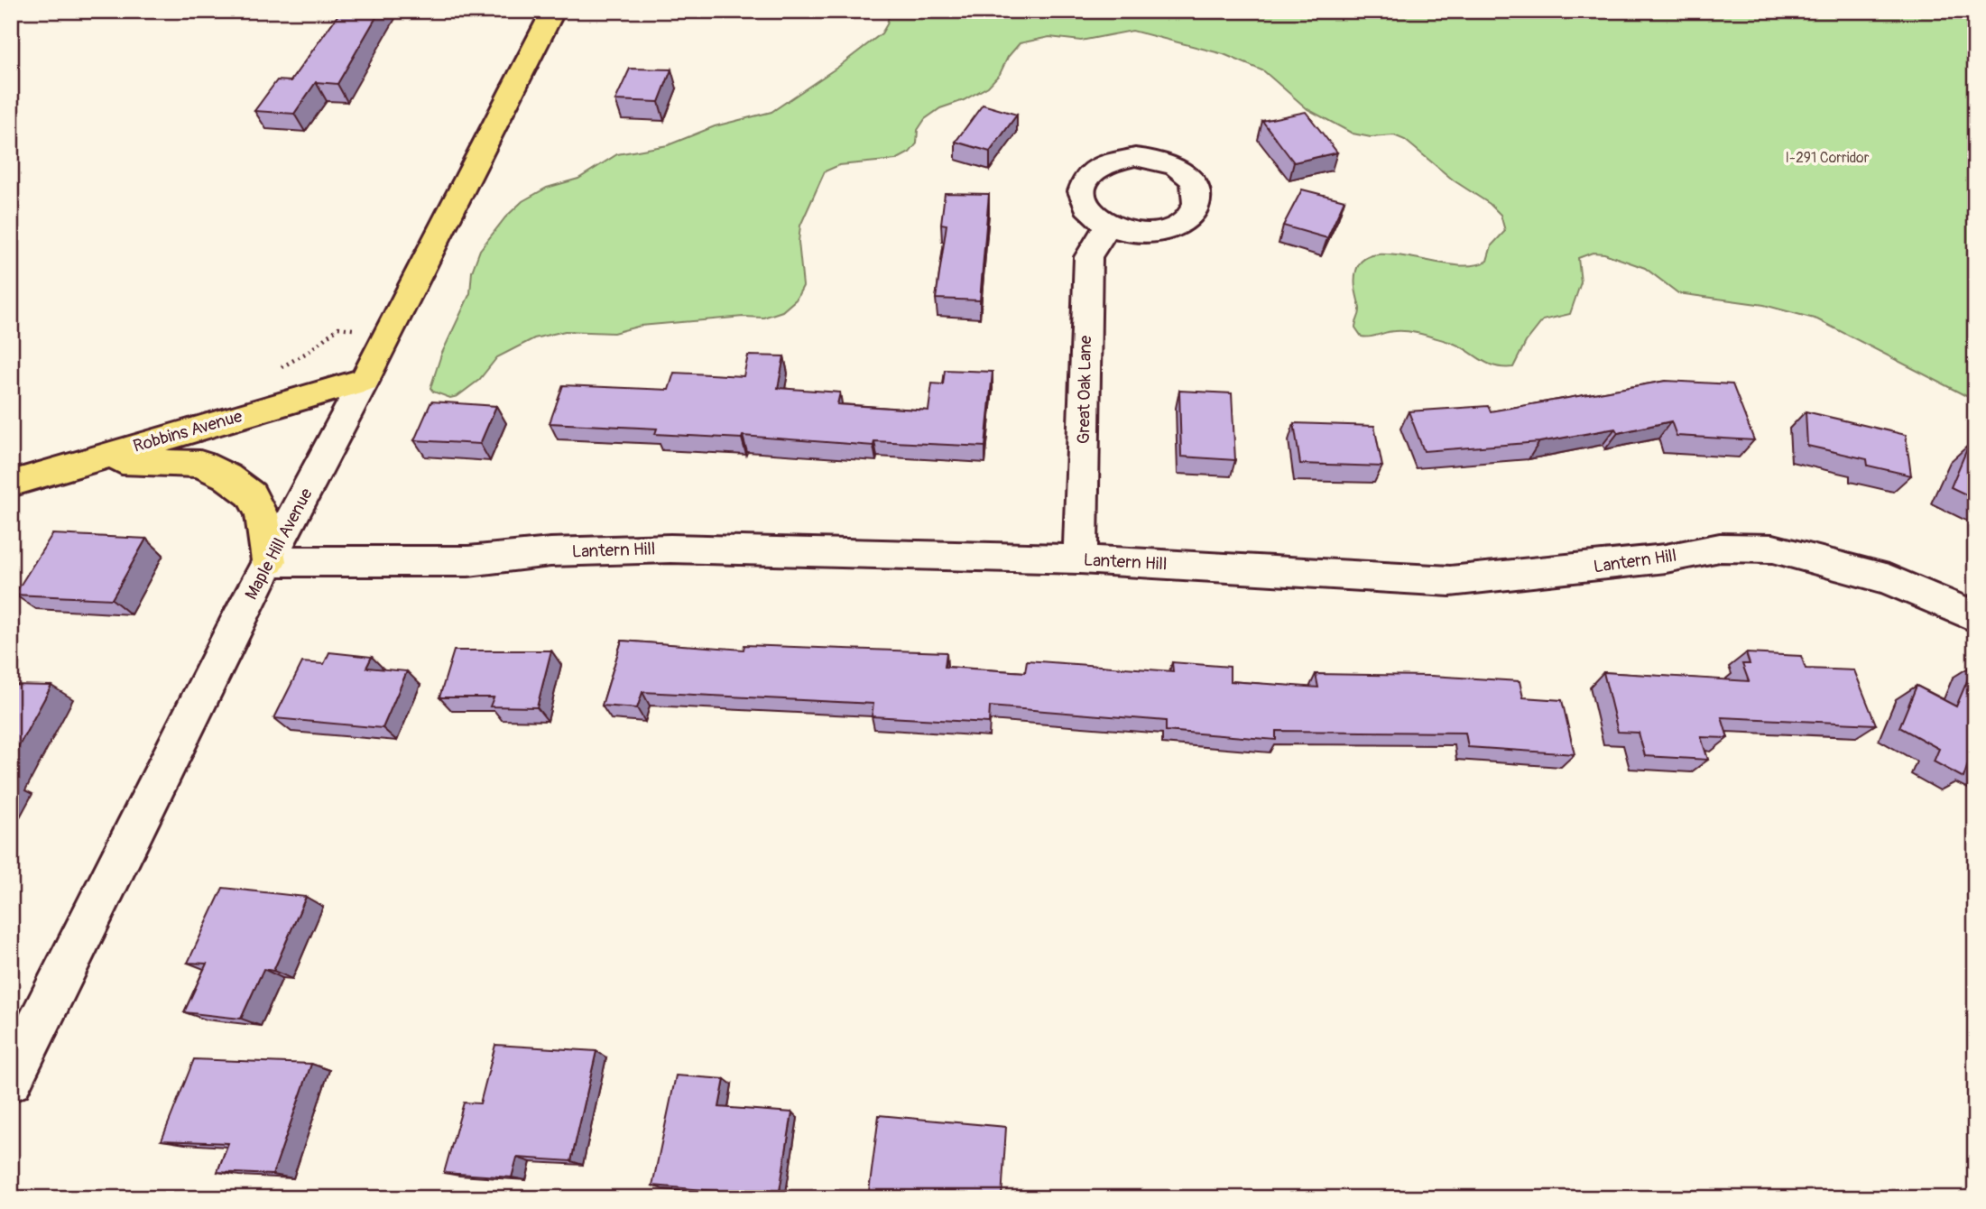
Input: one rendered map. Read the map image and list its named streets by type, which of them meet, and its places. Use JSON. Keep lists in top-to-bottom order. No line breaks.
{"streets":{"main road":["Robbins Avenue","Maple Hill Avenue"],"street":["Great Oak Lane","Lantern Hill"]},"crossings":[["Great Oak Lane","Lantern Hill"],["Robbins Avenue","Maple Hill Avenue"],["Maple Hill Avenue","Lantern Hill"]],"parks":["I-291 Corridor"]}
